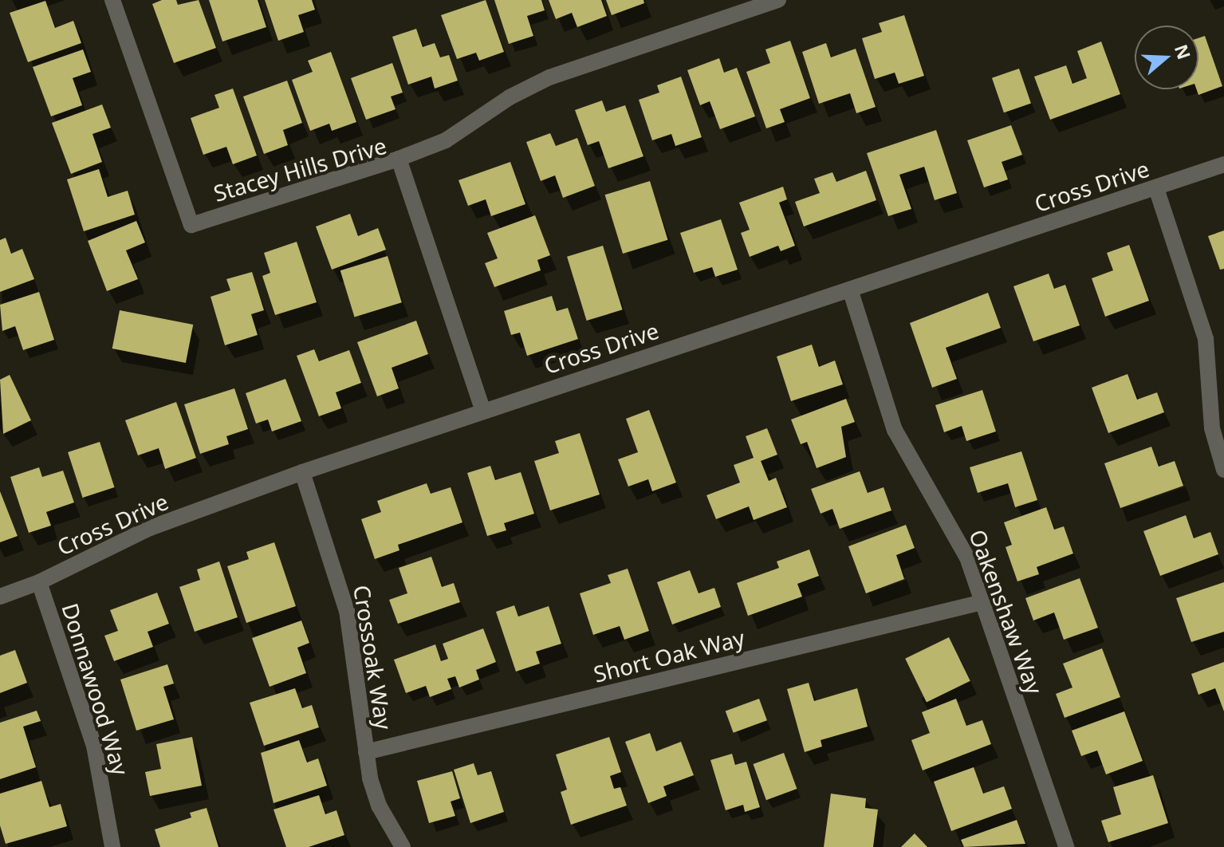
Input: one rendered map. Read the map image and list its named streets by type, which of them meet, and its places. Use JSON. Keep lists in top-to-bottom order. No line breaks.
{"streets":{"street":["Stacey Hills Drive","Cross Drive","Oakenshaw Way","Short Oak Way","Crossoak Way","Donnawood Way"]},"crossings":[["Stacey Hills Drive","Cross Drive"],["Cross Drive","Oakenshaw Way"],["Cross Drive","Crossoak Way"],["Cross Drive","Donnawood Way"],["Oakenshaw Way","Short Oak Way"],["Short Oak Way","Crossoak Way"]],"north":"right"}
